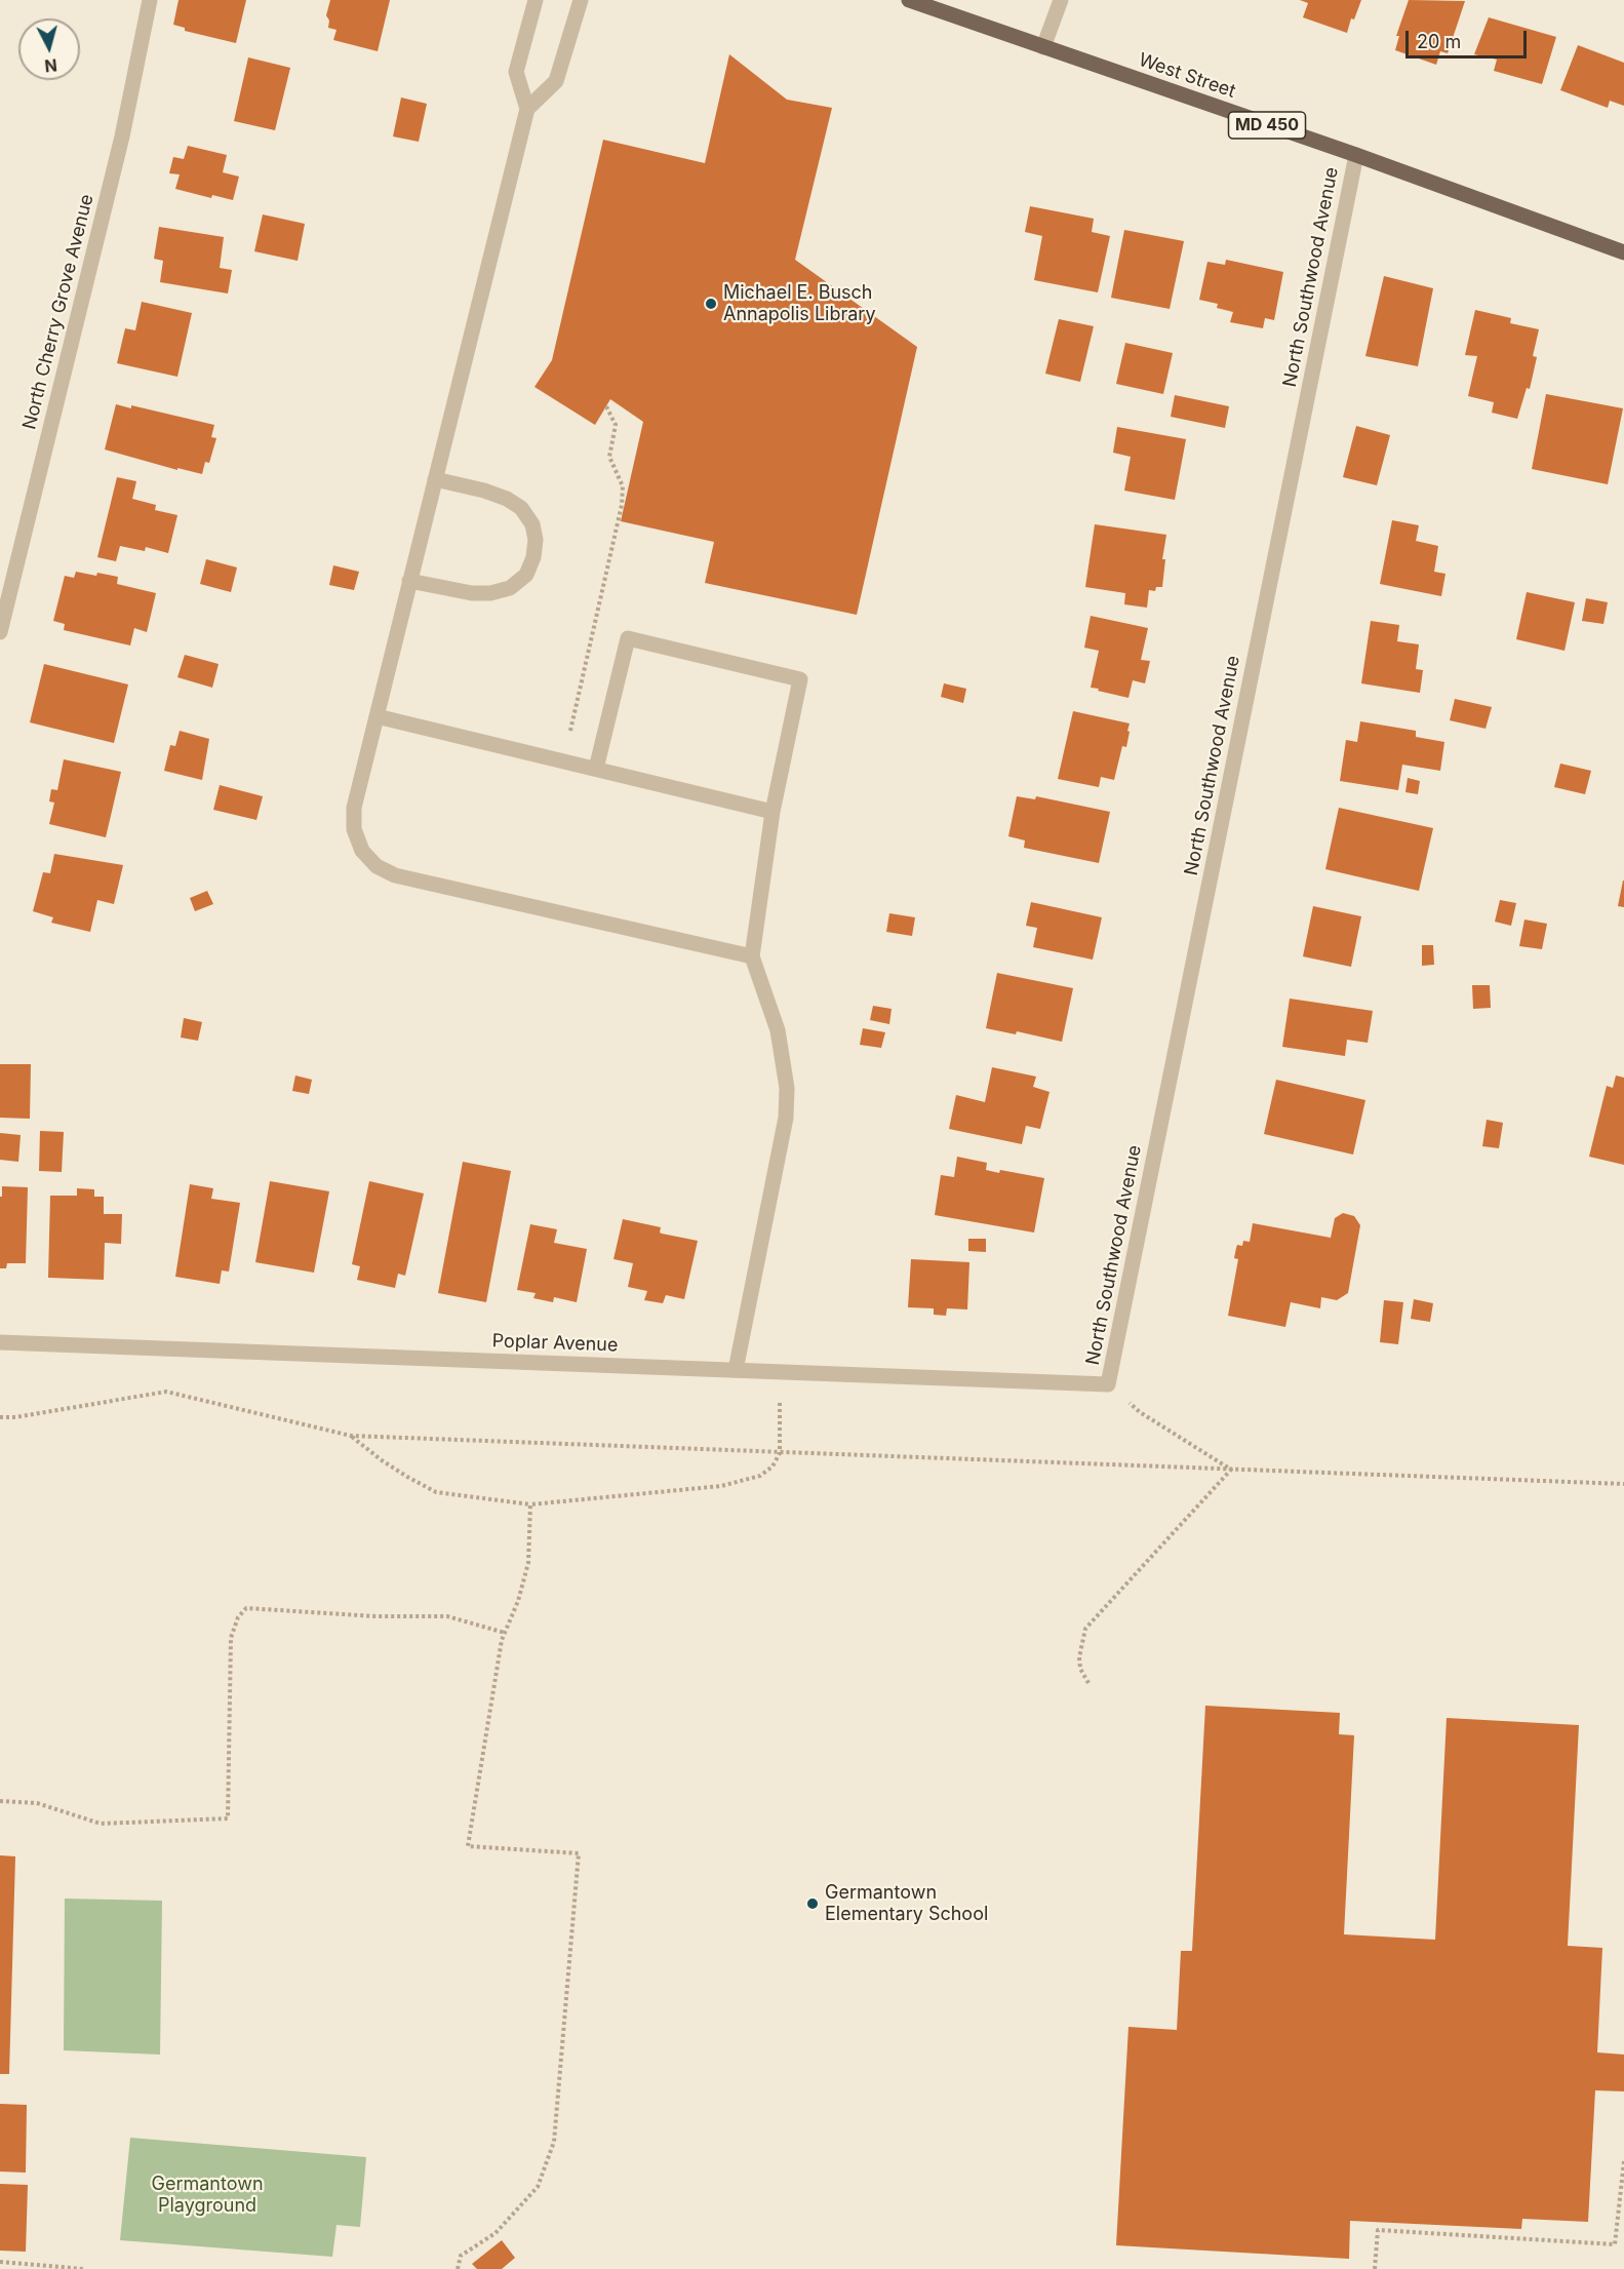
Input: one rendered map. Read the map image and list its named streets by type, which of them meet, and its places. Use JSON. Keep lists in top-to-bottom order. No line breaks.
{"streets":{"main road":["West Street","MD 450"],"street":["North Southwood Avenue","North Cherry Grove Avenue","Poplar Avenue"]},"crossings":[["West Street","North Southwood Avenue"],["North Southwood Avenue","Poplar Avenue"]],"parks":["Germantown Playground"],"places":["Michael E. Busch Annapolis Library","Germantown Elementary School"],"scale_bar":"20 m","north":"bottom"}
